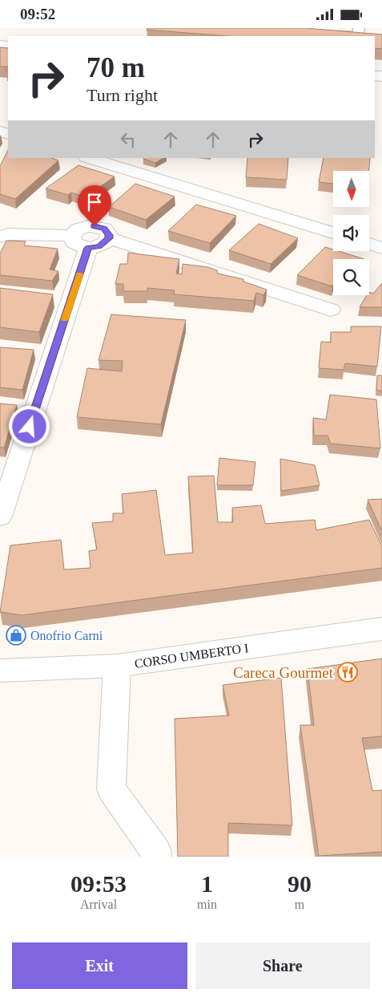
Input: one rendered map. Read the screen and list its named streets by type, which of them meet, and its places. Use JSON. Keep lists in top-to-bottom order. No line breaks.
{"streets":{"street":["CORSO UMBERTO I"]},"places":{"shop":["Onofrio Carni"],"restaurant":["Careca Gourmet"]},"north":"bottom","page":{"status":"09:52","turn":["70 m","Turn right"],"eta":["09:53","Arrival","1","min","90","m"],"buttons":["Exit","Share"]}}
